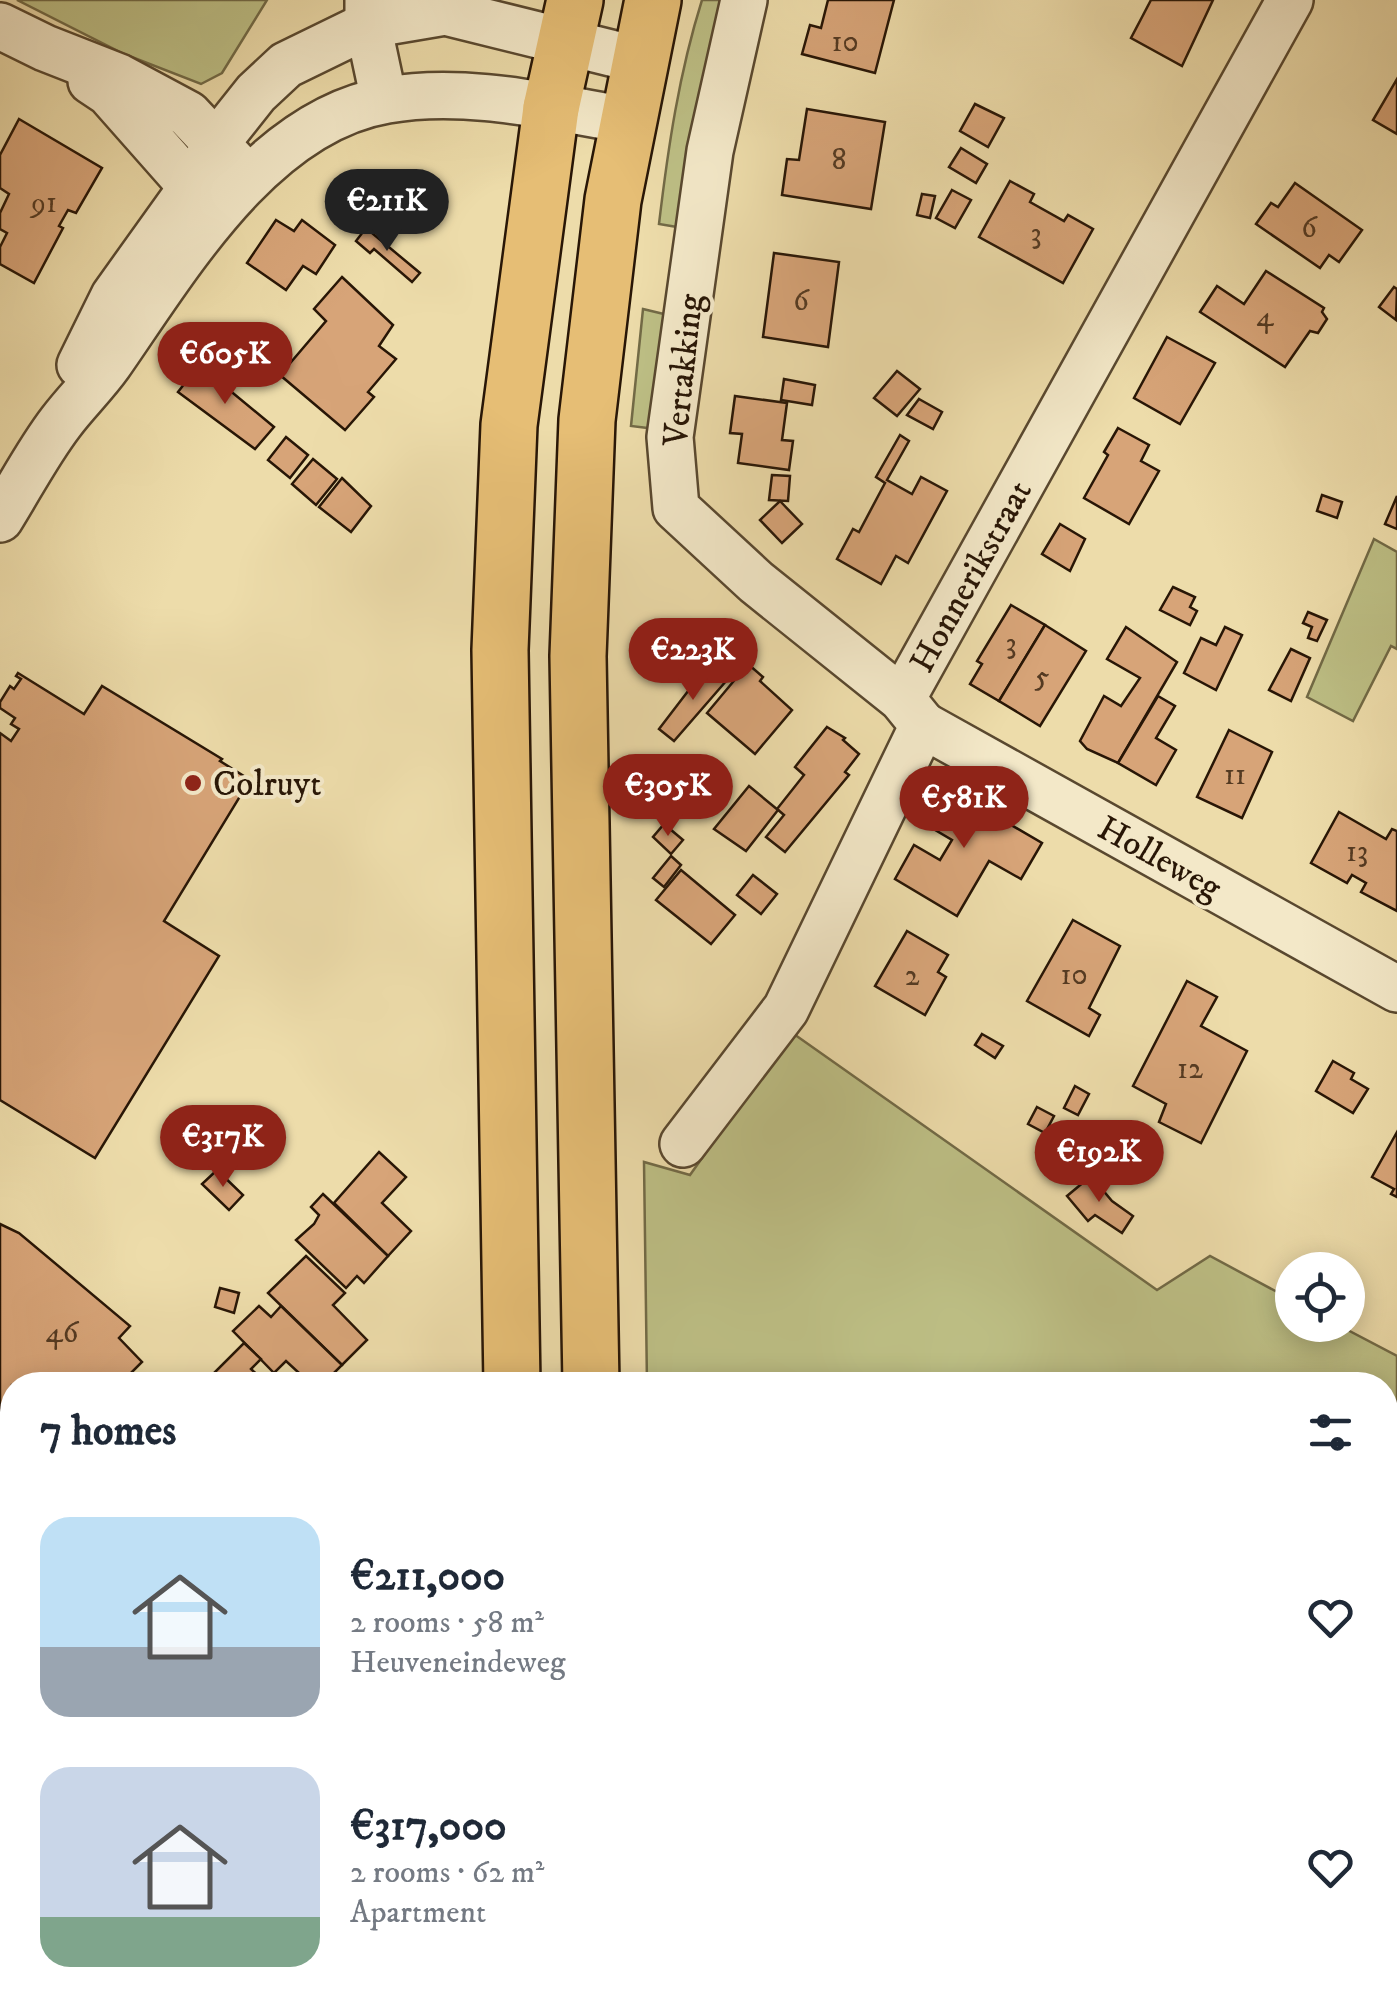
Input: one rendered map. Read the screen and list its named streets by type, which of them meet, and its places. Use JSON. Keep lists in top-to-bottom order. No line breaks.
{"streets":{"street":["Vertakking","Honnerikstraat","Holleweg"]},"crossings":[["Vertakking","Honnerikstraat"],["Vertakking","Holleweg"],["Honnerikstraat","Holleweg"]],"places":["Colruyt"],"house_numbers":["10","8","91","6","3","6","4","3","5","11","13","10","2","12","46"],"page":{"price":["€211K","€605K","€223K","€305K","€581K","€317K","€192K"],"heading":"7 homes","list":[{"name":"€211,000","note":"2 rooms · 58 m² · Heuveneindeweg"},{"name":"€317,000","note":"2 rooms · 62 m² · Apartment"}]}}
